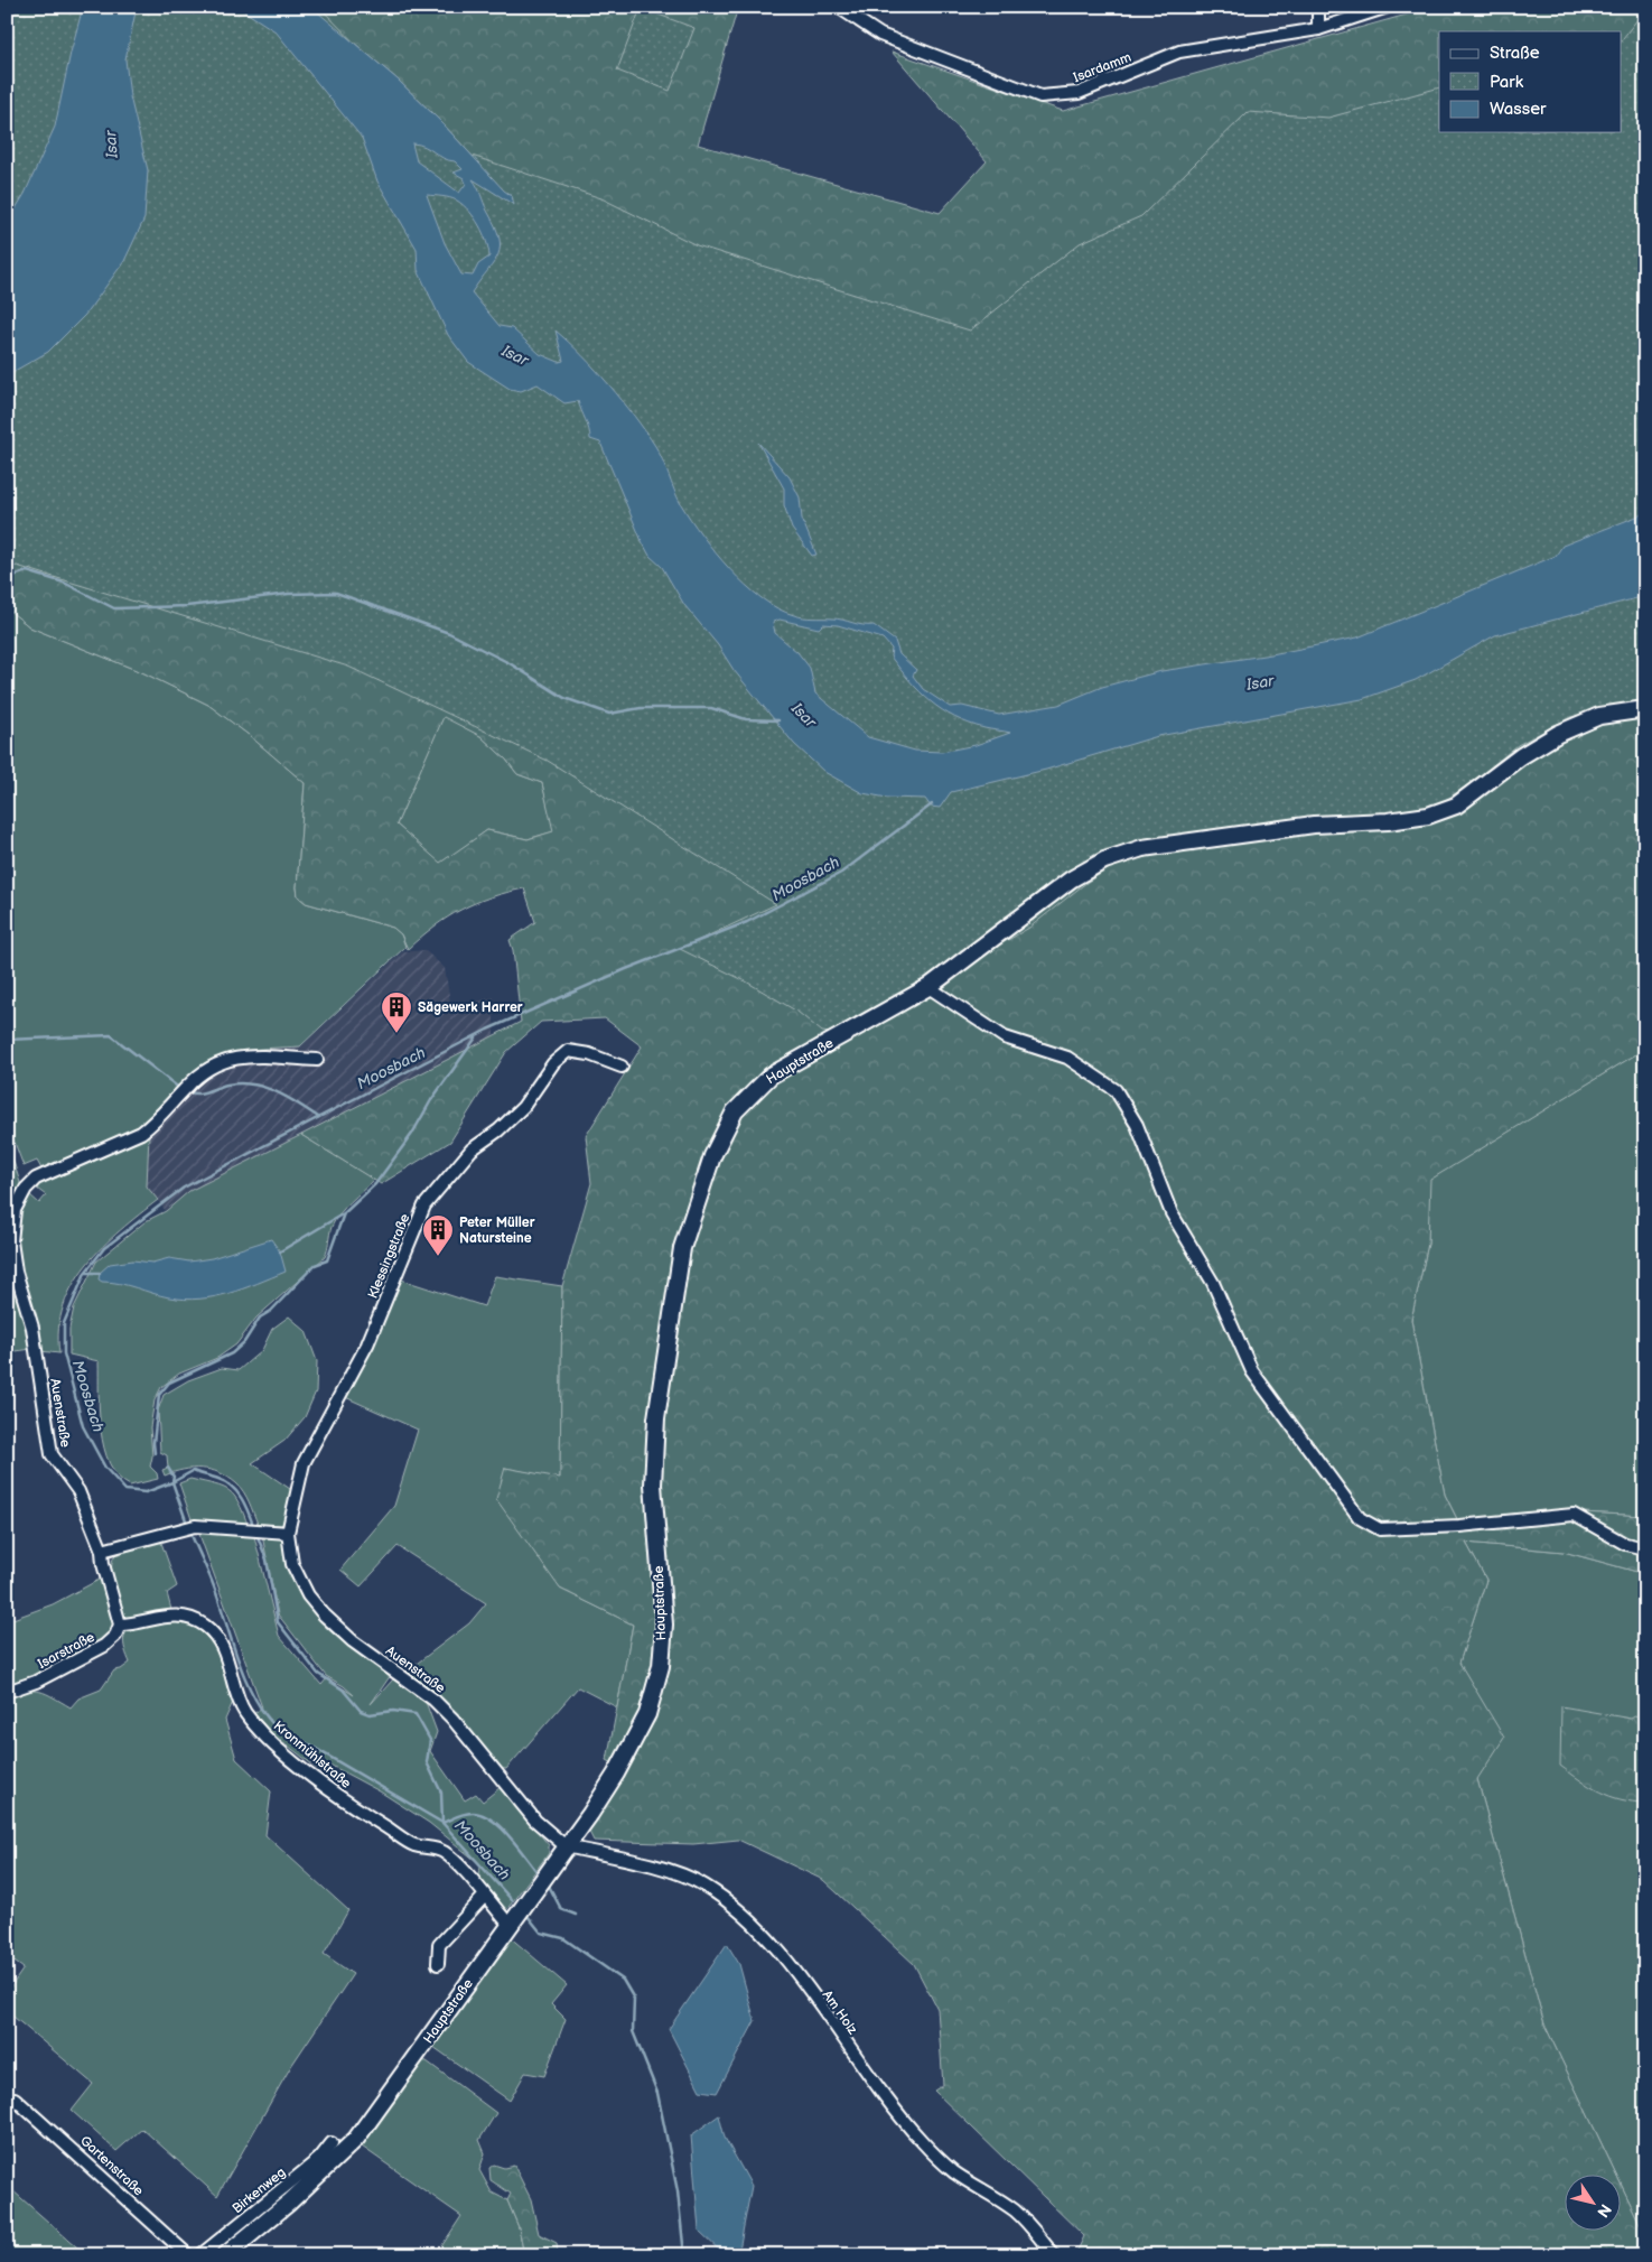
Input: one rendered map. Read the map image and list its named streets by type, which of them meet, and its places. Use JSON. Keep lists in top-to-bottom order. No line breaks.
{"streets":{"main road":["Hauptstraße"],"street":["Isardamm","Klessingstraße","Auenstraße","Isarstraße","Kronmühlstraße","Am Holz","Gartenstraße","Birkenweg"]},"crossings":[["Hauptstraße","Auenstraße"],["Hauptstraße","Kronmühlstraße"],["Hauptstraße","Am Holz"],["Klessingstraße","Auenstraße"],["Auenstraße","Am Holz"],["Isarstraße","Kronmühlstraße"]],"water":["Isar","Moosbach"],"places":{"building":["Sägewerk Harrer","Peter Müller Natursteine"]},"legend":["Straße","Park","Wasser"],"north":"bottom right"}
